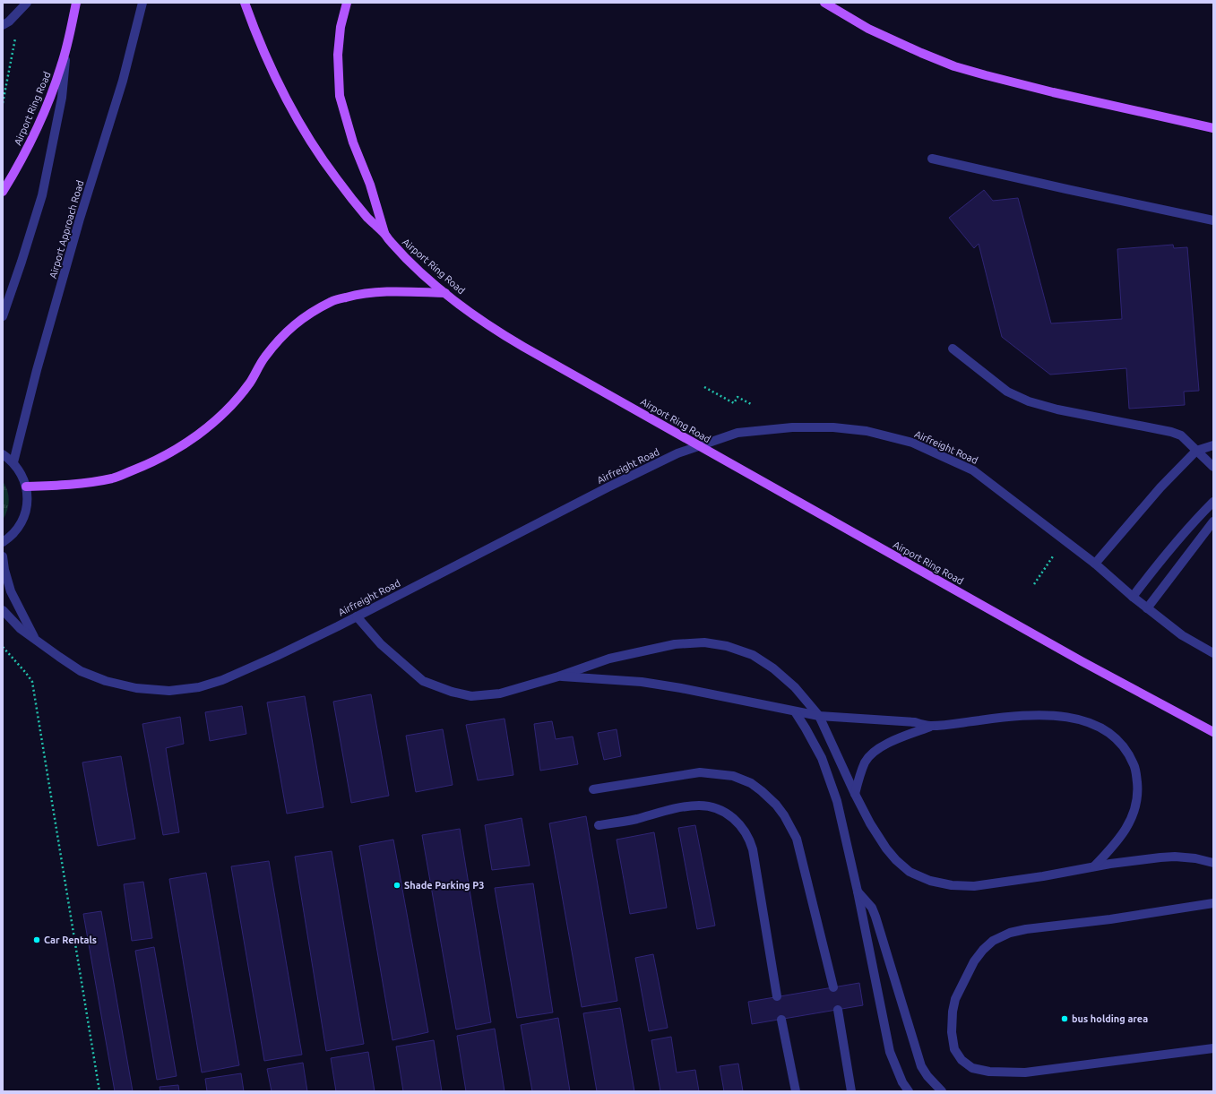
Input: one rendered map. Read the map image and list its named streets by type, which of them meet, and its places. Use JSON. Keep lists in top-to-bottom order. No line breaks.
{"streets":{"main road":["Airport Ring Road"],"lane":["Airport Approach Road","Airfreight Road"]},"places":["Shade Parking P3","Car Rentals","bus holding area"]}
